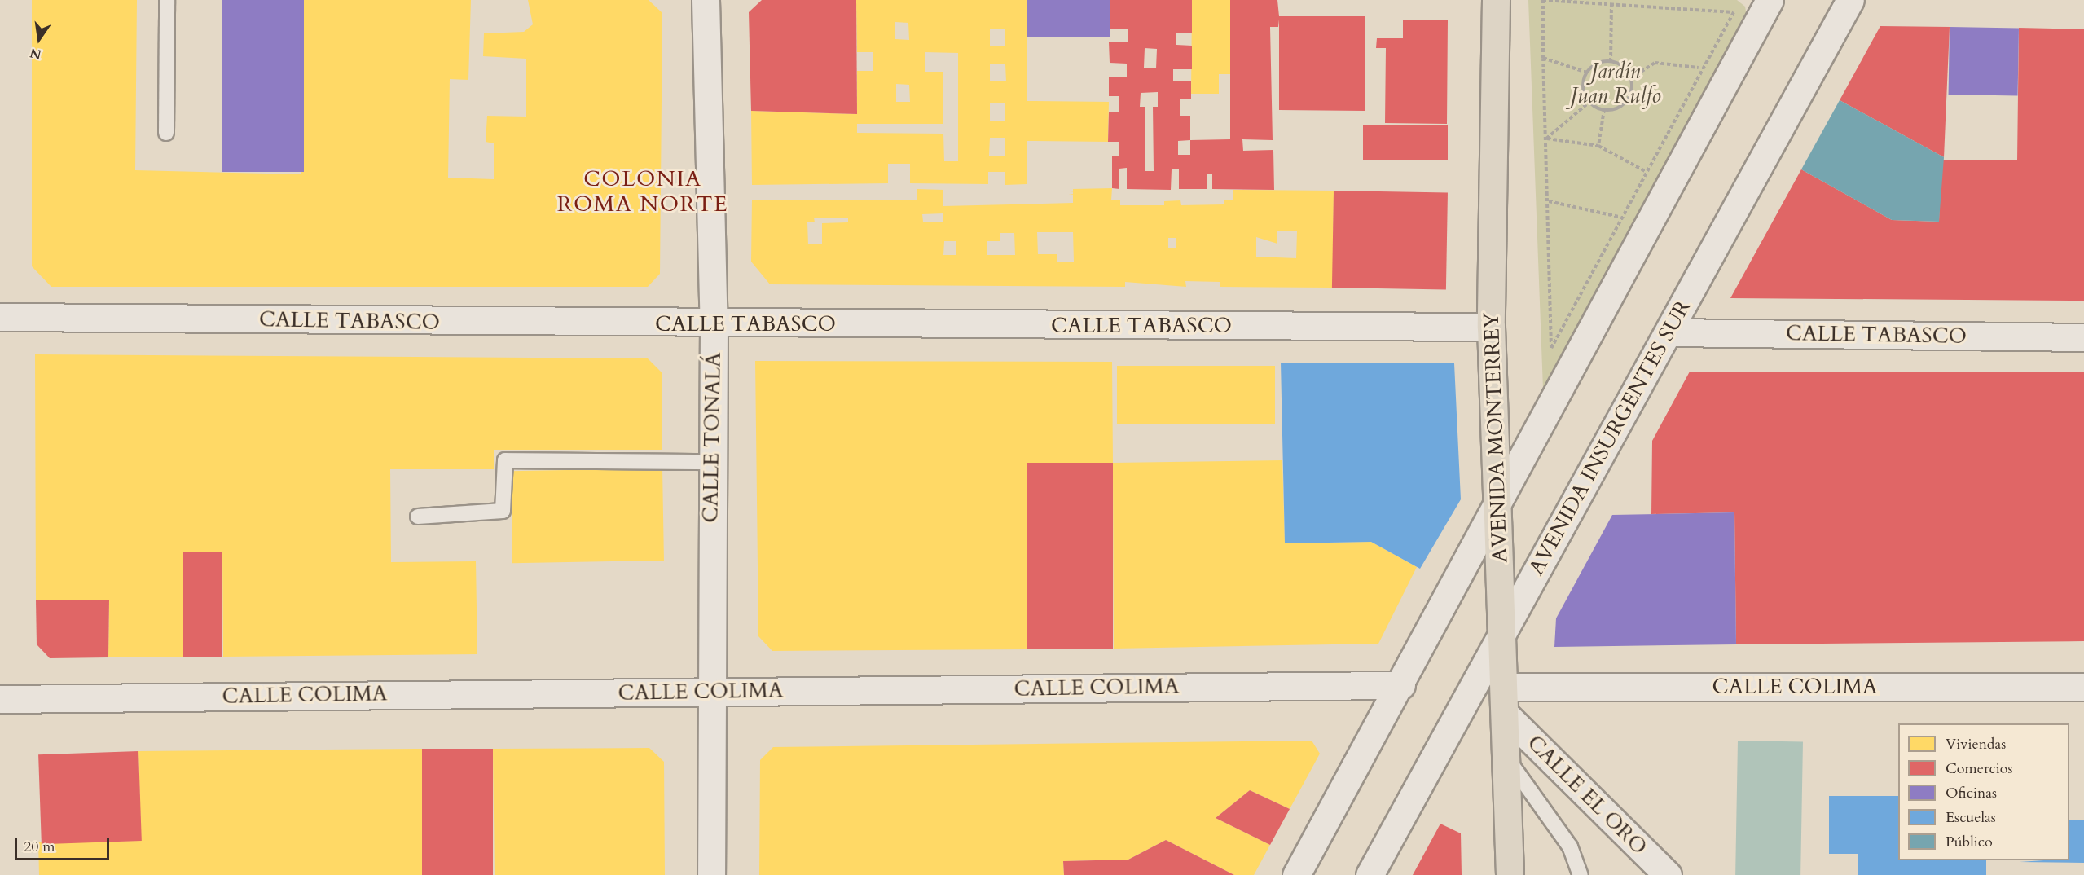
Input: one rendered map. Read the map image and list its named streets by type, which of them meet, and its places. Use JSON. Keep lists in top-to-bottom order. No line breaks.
{"streets":{"main road":["AVENIDA MONTERREY"],"street":["CALLE TABASCO","CALLE TONALÁ","AVENIDA INSURGENTES SUR","CALLE COLIMA","CALLE EL ORO"]},"crossings":[["CALLE TABASCO","CALLE TONALÁ"],["CALLE TABASCO","AVENIDA MONTERREY"],["CALLE TABASCO","AVENIDA INSURGENTES SUR"],["CALLE TONALÁ","CALLE COLIMA"],["AVENIDA MONTERREY","AVENIDA INSURGENTES SUR"],["AVENIDA MONTERREY","CALLE COLIMA"],["AVENIDA MONTERREY","CALLE EL ORO"]],"districts":["COLONIA ROMA NORTE"],"parks":["Jardín Juan Rulfo"],"legend":["Viviendas","Comercios","Oficinas","Escuelas","Público"],"scale_bar":"20 m","north":"bottom"}
